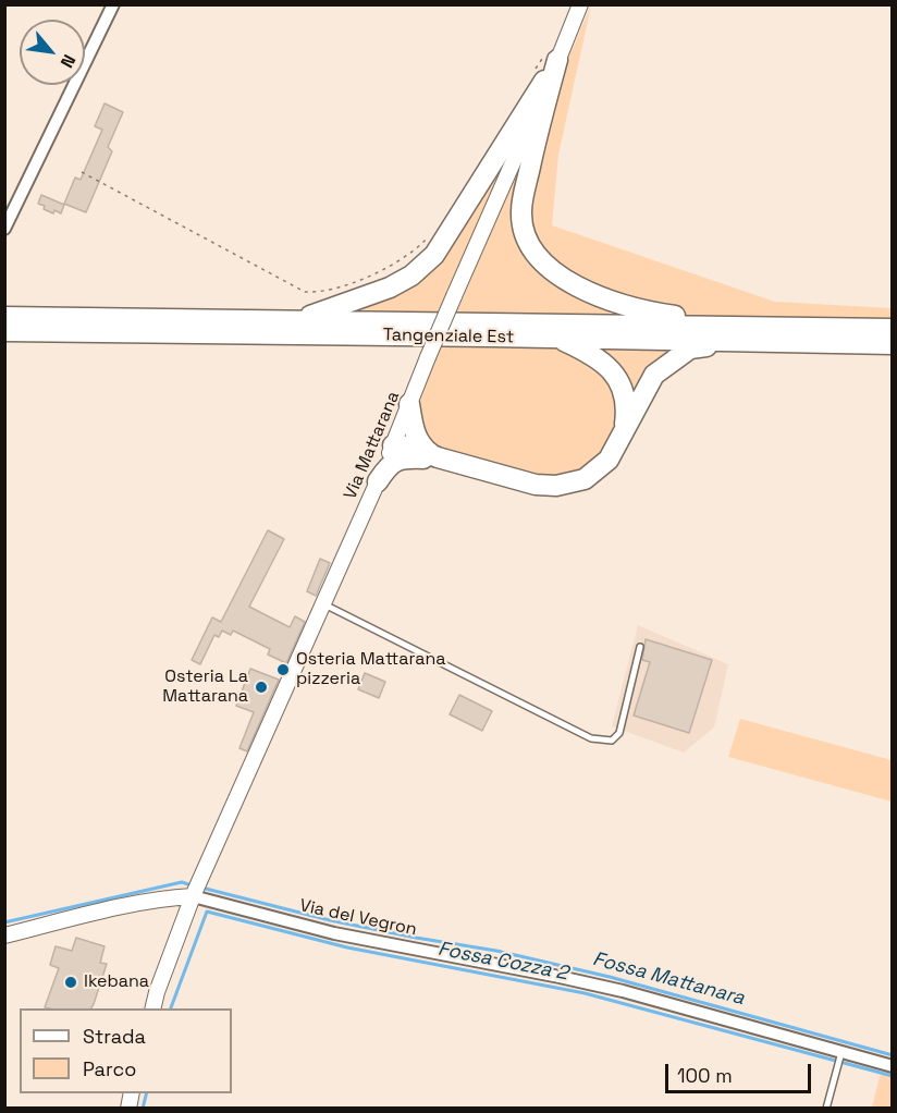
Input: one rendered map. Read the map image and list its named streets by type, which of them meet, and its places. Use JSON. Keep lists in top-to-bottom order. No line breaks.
{"streets":{"highway":["Tangenziale Est"],"street":["Via Mattarana","Via del Vegron"]},"crossings":[["Via Mattarana","Via del Vegron"]],"water":["Fossa Cozza 2","Fossa Mattanara"],"places":["Osteria Mattarana pizzeria","Osteria La Mattarana","Ikebana"],"legend":["Strada","Parco"],"scale_bar":"100 m","north":"bottom right"}
